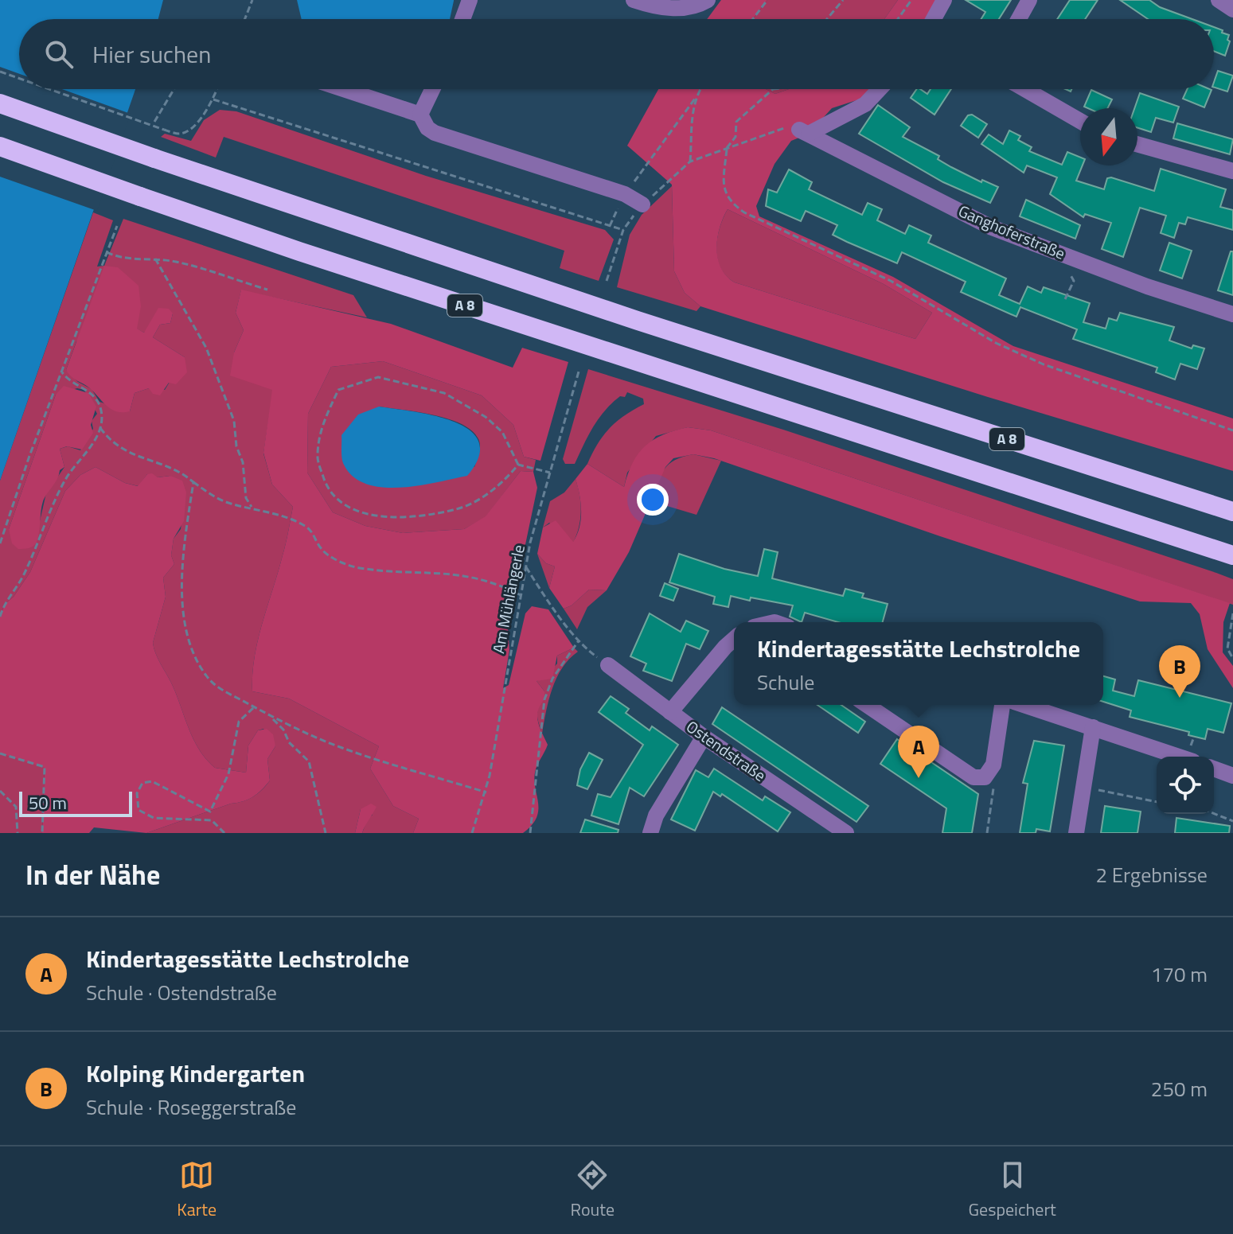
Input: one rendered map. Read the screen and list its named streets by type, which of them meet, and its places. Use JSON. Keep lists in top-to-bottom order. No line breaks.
{"streets":{"highway":["A 8"],"street":["Ganghoferstraße","Ostendstraße"],"path":["Am Mühlängerle"]},"scale_bar":"50 m","north":"bottom","page":{"search":"Hier suchen","popup":["Kindertagesstätte Lechstrolche","Schule"],"pins":["B","A"],"scale":"50 m","heading":["In der Nähe","2 Ergebnisse"],"list":[{"mark":"A","name":"Kindertagesstätte Lechstrolche","note":"Schule · Ostendstraße","value":"170 m"},{"mark":"B","name":"Kolping Kindergarten","note":"Schule · Roseggerstraße","value":"250 m"}],"nav":["Karte","Route","Gespeichert"]}}
